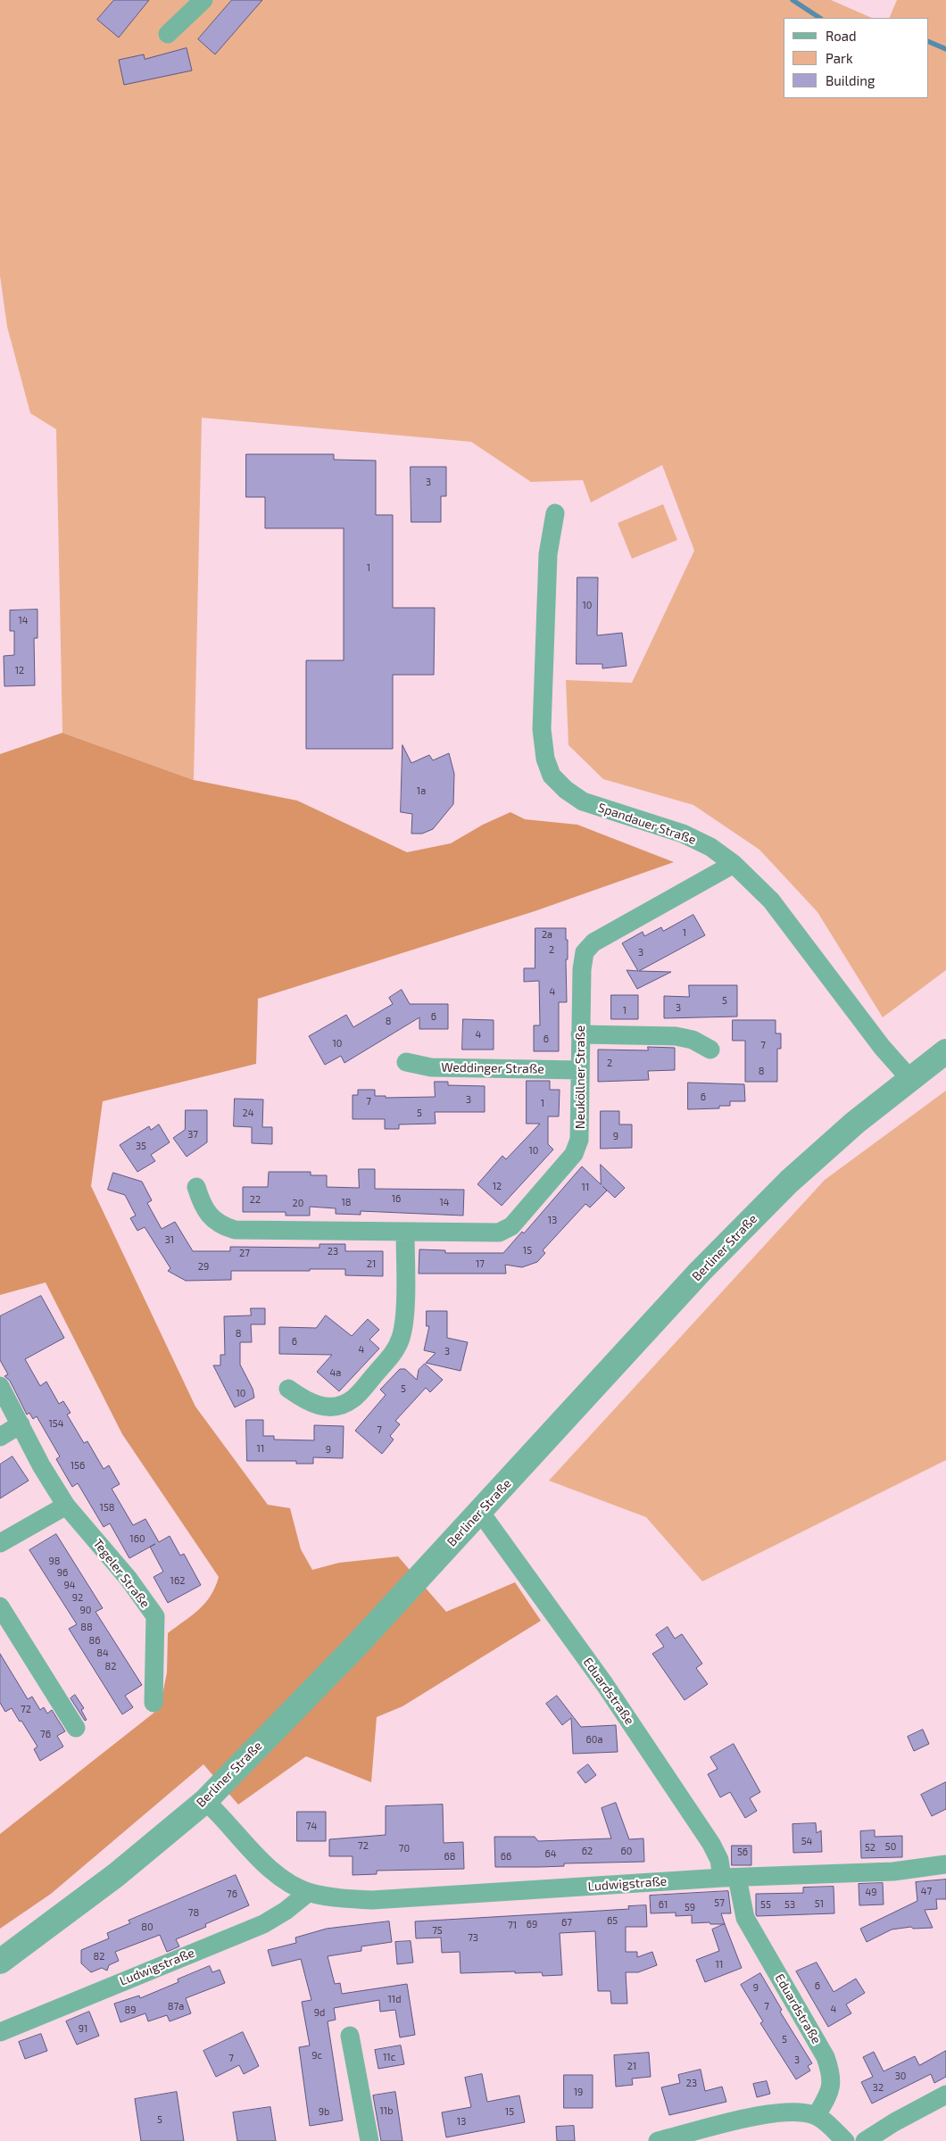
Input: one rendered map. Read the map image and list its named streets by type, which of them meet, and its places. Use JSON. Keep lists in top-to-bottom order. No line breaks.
{"streets":{"street":["Spandauer Straße","Weddinger Straße","Neuköllner Straße","Berliner Straße","Tegeler Straße","Eduardstraße","Ludwigstraße"]},"crossings":[["Spandauer Straße","Neuköllner Straße"],["Spandauer Straße","Berliner Straße"],["Weddinger Straße","Neuköllner Straße"],["Berliner Straße","Eduardstraße"],["Berliner Straße","Ludwigstraße"],["Eduardstraße","Ludwigstraße"]],"house_numbers":["3","1","10","14","12","1a","1","2a","2","3","4","5","3","1","6","8","4","6","10","7","2","8","6","3","7","1","24","5","37","9","35","10","12","11","16","22","18","14","20","13","31","15","23","27","21","17","29","8","6","4","3","4a","5","10","154","7","11","9","156","158","160","98","96","162","94","92","90","88","86","84","82","72","76","60a","74","54","72","50","52","70","62","60","56","64","68","66","47","49","76","57","51","61","55","53","59","78","65","67","69","71","80","75","73","82","11","6","9","11d","87a","7","4","89","9d","91","5","9c","11c","7","3","21","30","23","32","19","11b","9b","15","5","13"],"legend":["Road","Park","Building"]}
